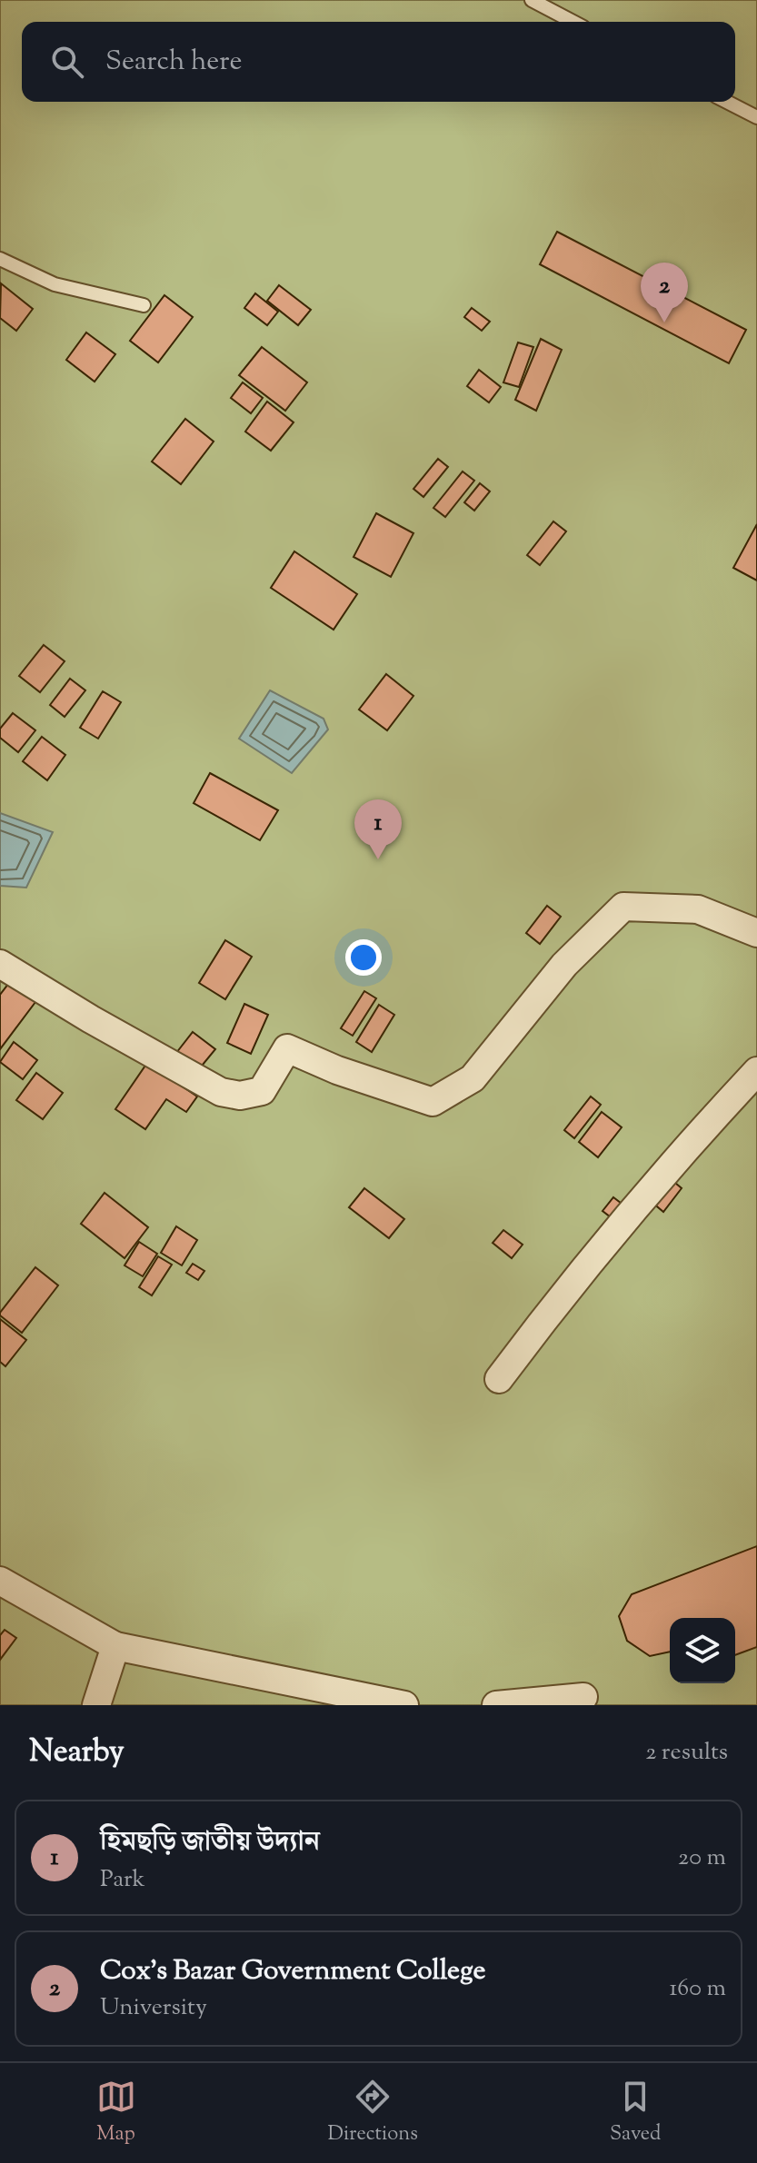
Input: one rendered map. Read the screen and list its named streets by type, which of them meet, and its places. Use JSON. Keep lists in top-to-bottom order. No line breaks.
{"page":{"search":"Search here","pins":["2","1"],"heading":["Nearby","2 results"],"list":[{"mark":"1","name":"হিমছড়ি জাতীয় উদ্যান","note":"Park","value":"20 m"},{"mark":"2","name":"Cox's Bazar Government College","note":"University","value":"160 m"}],"nav":["Map","Directions","Saved"]}}
